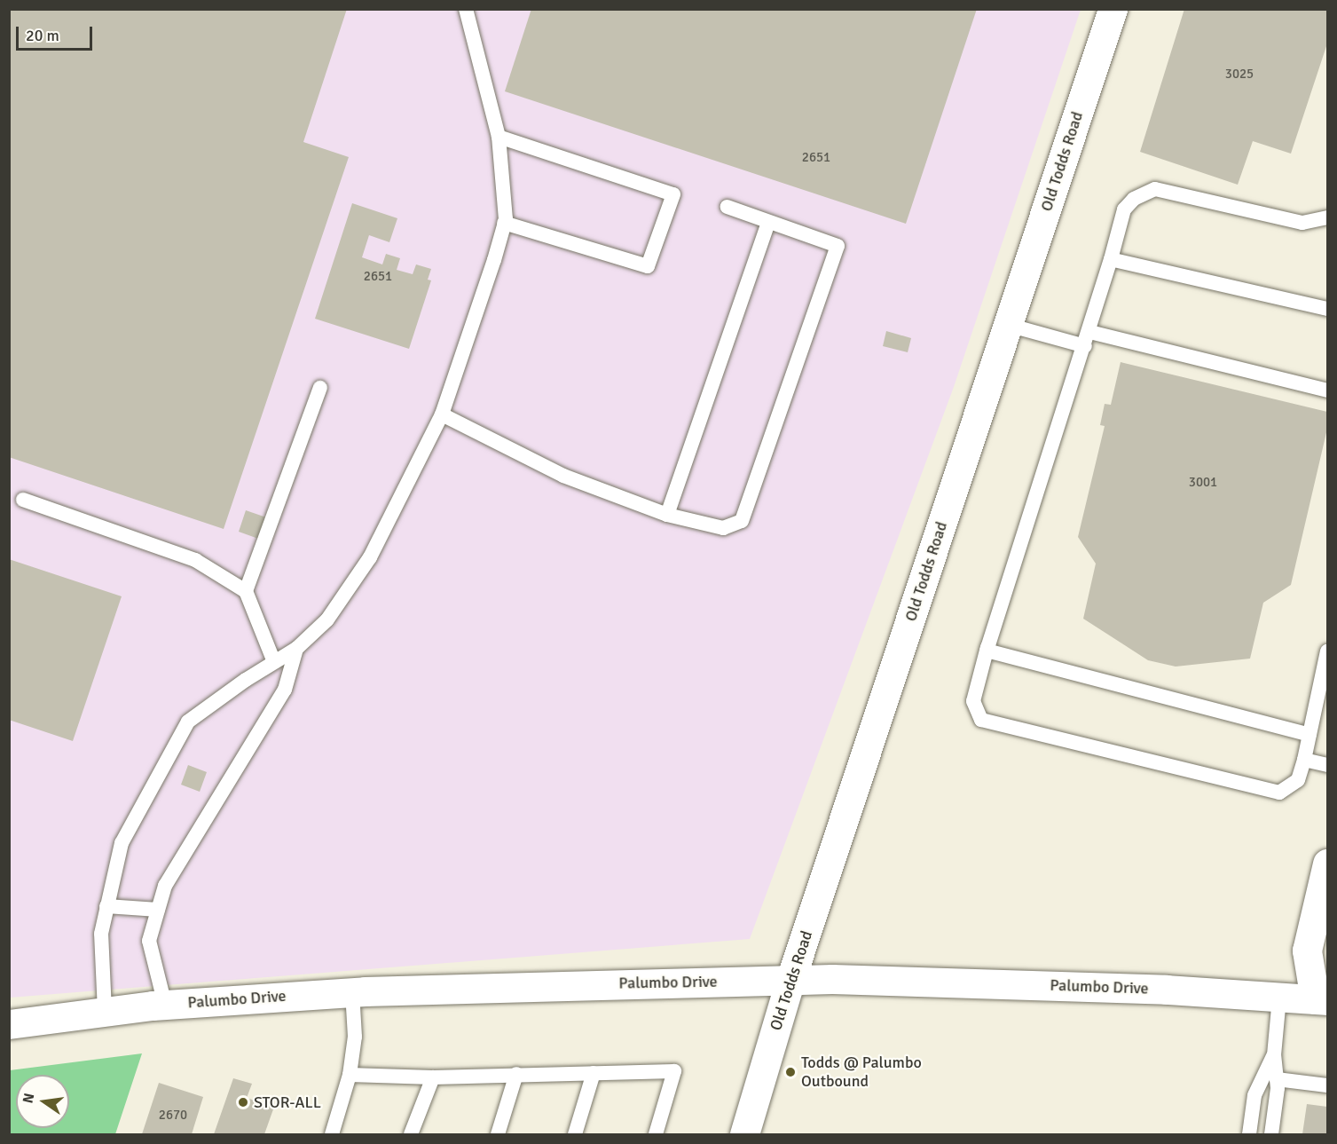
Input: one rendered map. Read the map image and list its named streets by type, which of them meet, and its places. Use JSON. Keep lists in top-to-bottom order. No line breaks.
{"streets":{"street":["Old Todds Road","Palumbo Drive"]},"crossings":[["Old Todds Road","Palumbo Drive"]],"places":["Todds @ Palumbo Outbound","STOR-ALL"],"house_numbers":["3025","2651","2651","3001","2670"],"scale_bar":"20 m","north":"left"}
